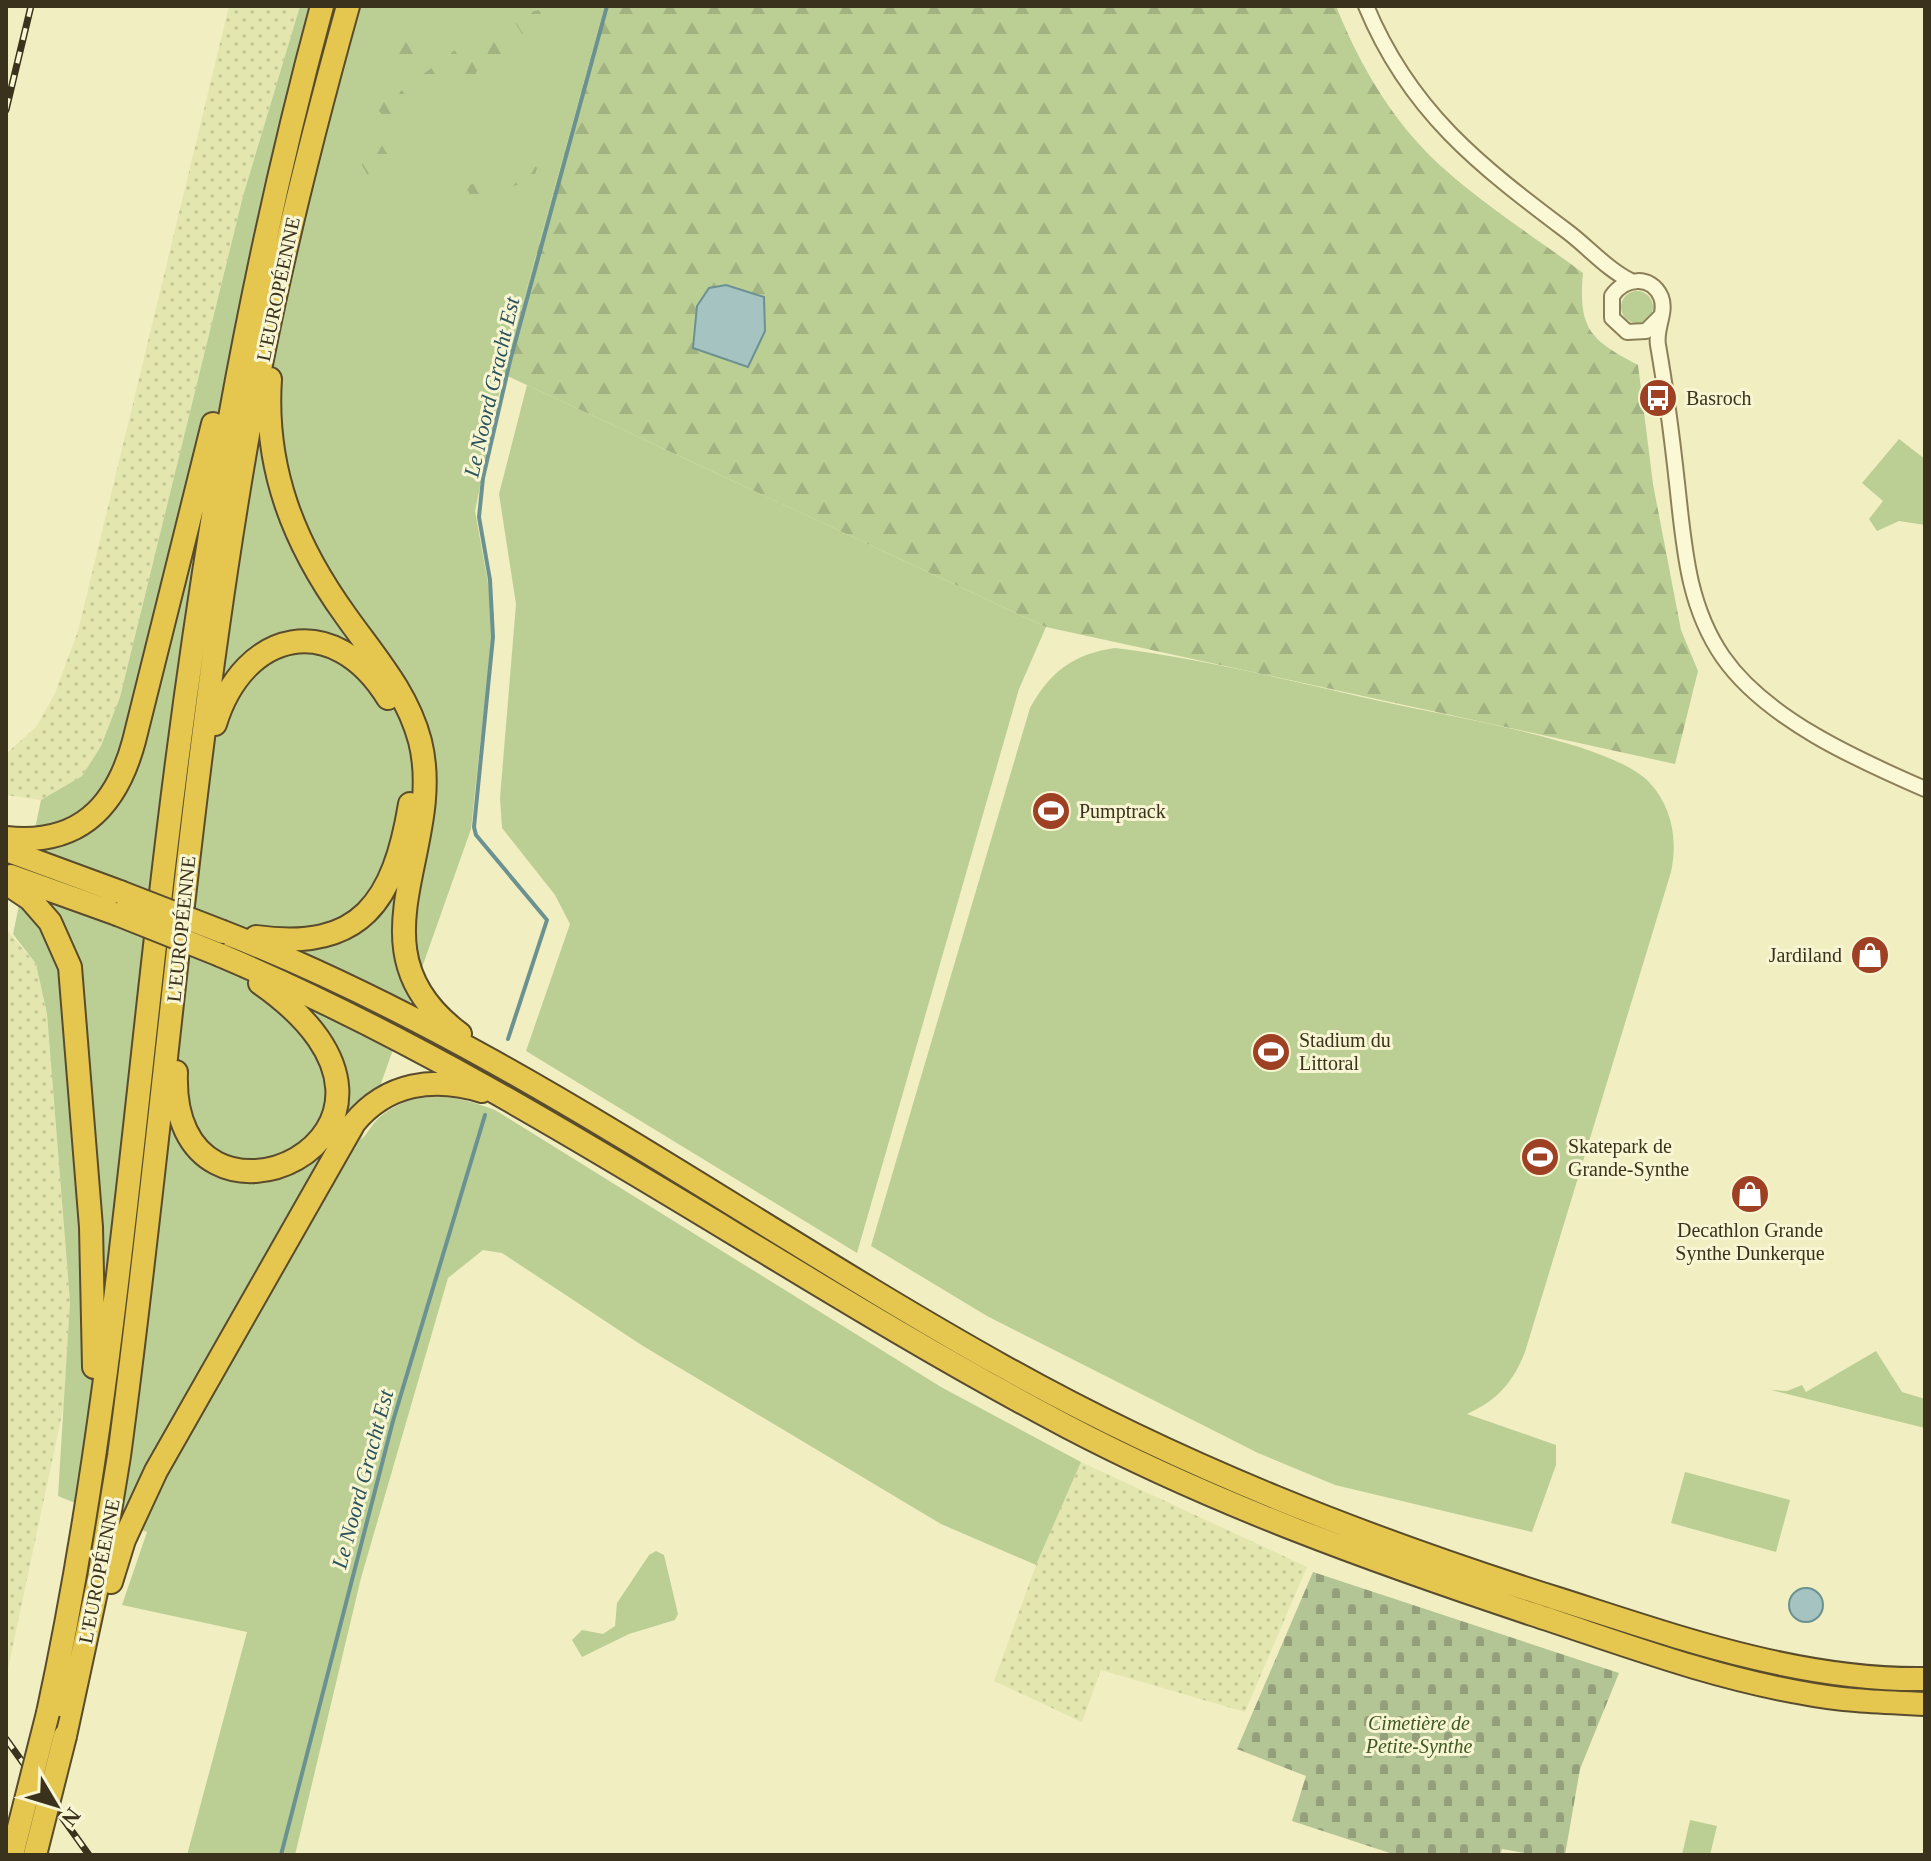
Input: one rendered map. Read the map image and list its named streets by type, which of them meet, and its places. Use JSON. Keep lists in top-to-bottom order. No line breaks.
{"streets":{"highway":["L'EUROPÉENNE"]},"water":["Le Noord Gracht Est"],"parks":["Cimetière de Petite-Synthe"],"places":{"bus stop":["Basroch"],"sports":["Pumptrack","Stadium du Littoral","Skatepark de Grande-Synthe"],"shop":["Jardiland","Decathlon Grande Synthe Dunkerque"]},"north":"bottom right"}
